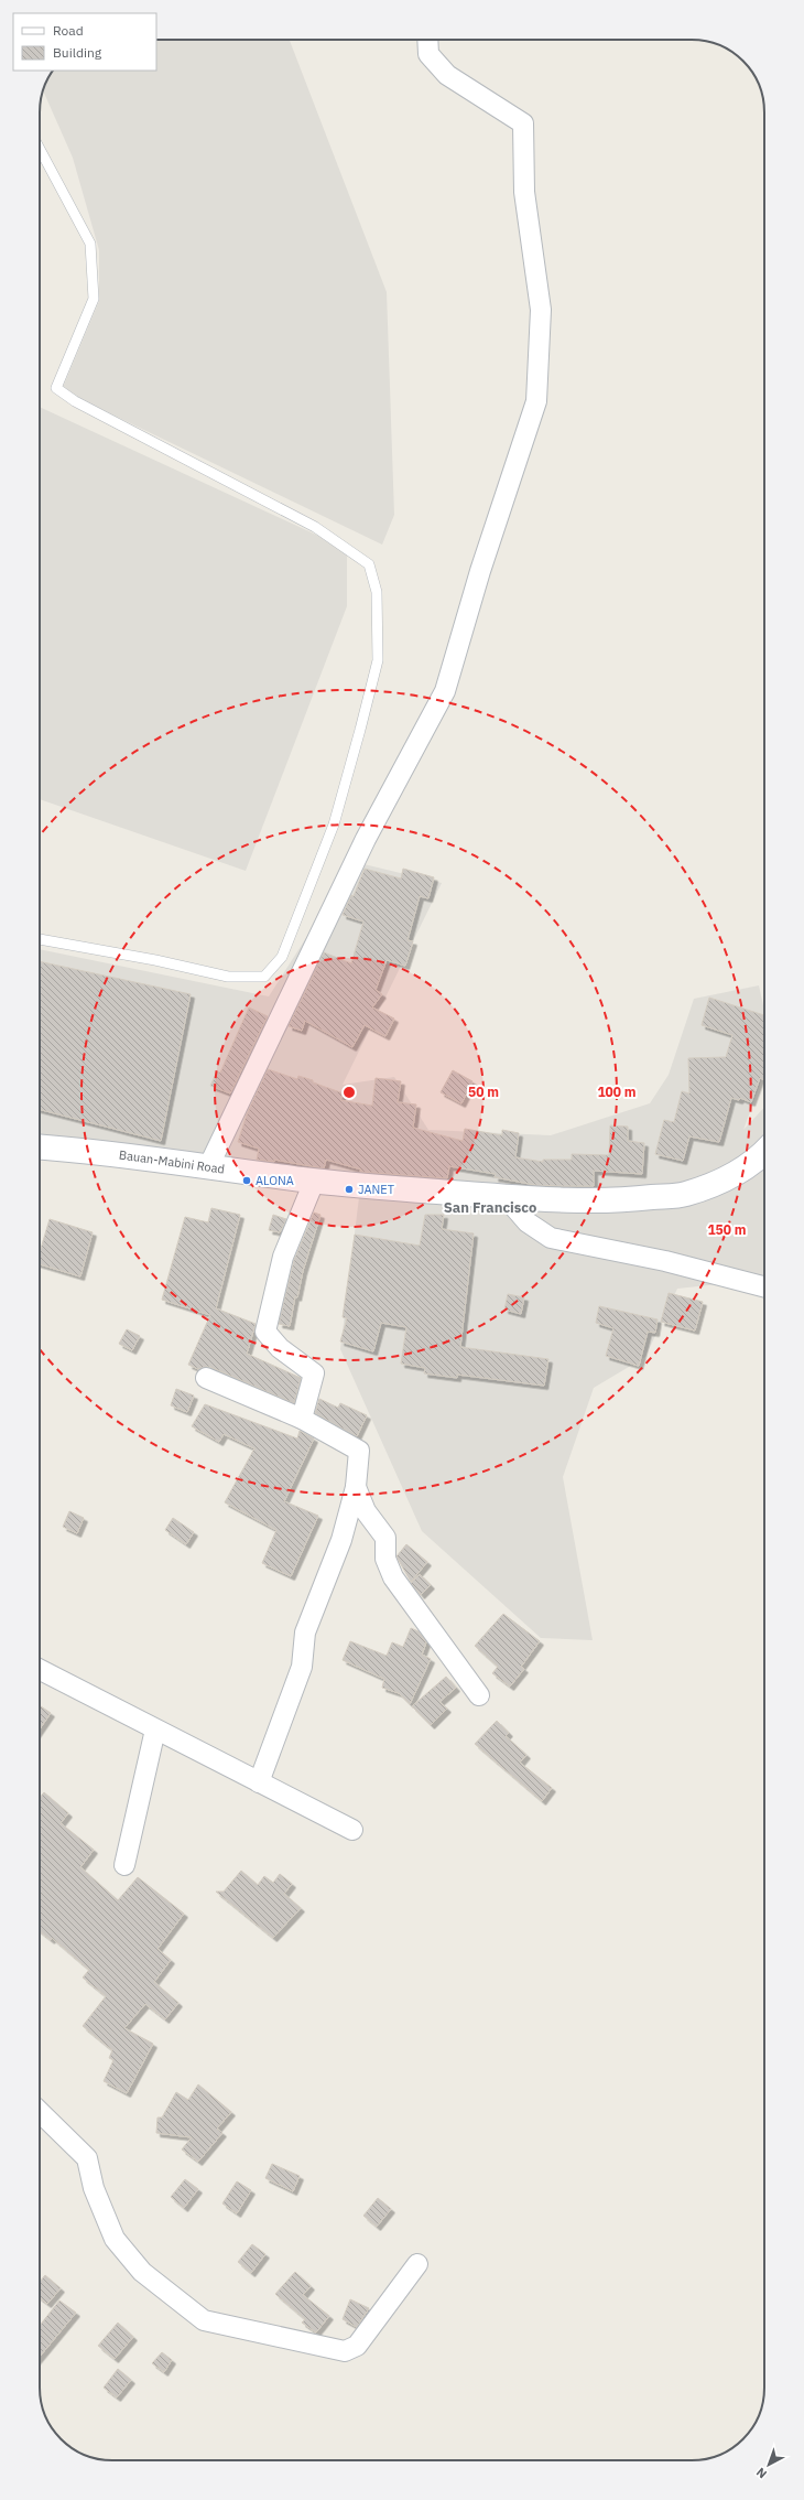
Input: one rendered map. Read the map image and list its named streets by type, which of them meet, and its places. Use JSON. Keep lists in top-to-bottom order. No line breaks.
{"streets":{"main road":["Bauan-Mabini Road"]},"districts":["San Francisco"],"places":["ALONA","JANET"],"legend":["Road","Building"],"north":"bottom left","rings":["50 m","100 m","150 m"]}
